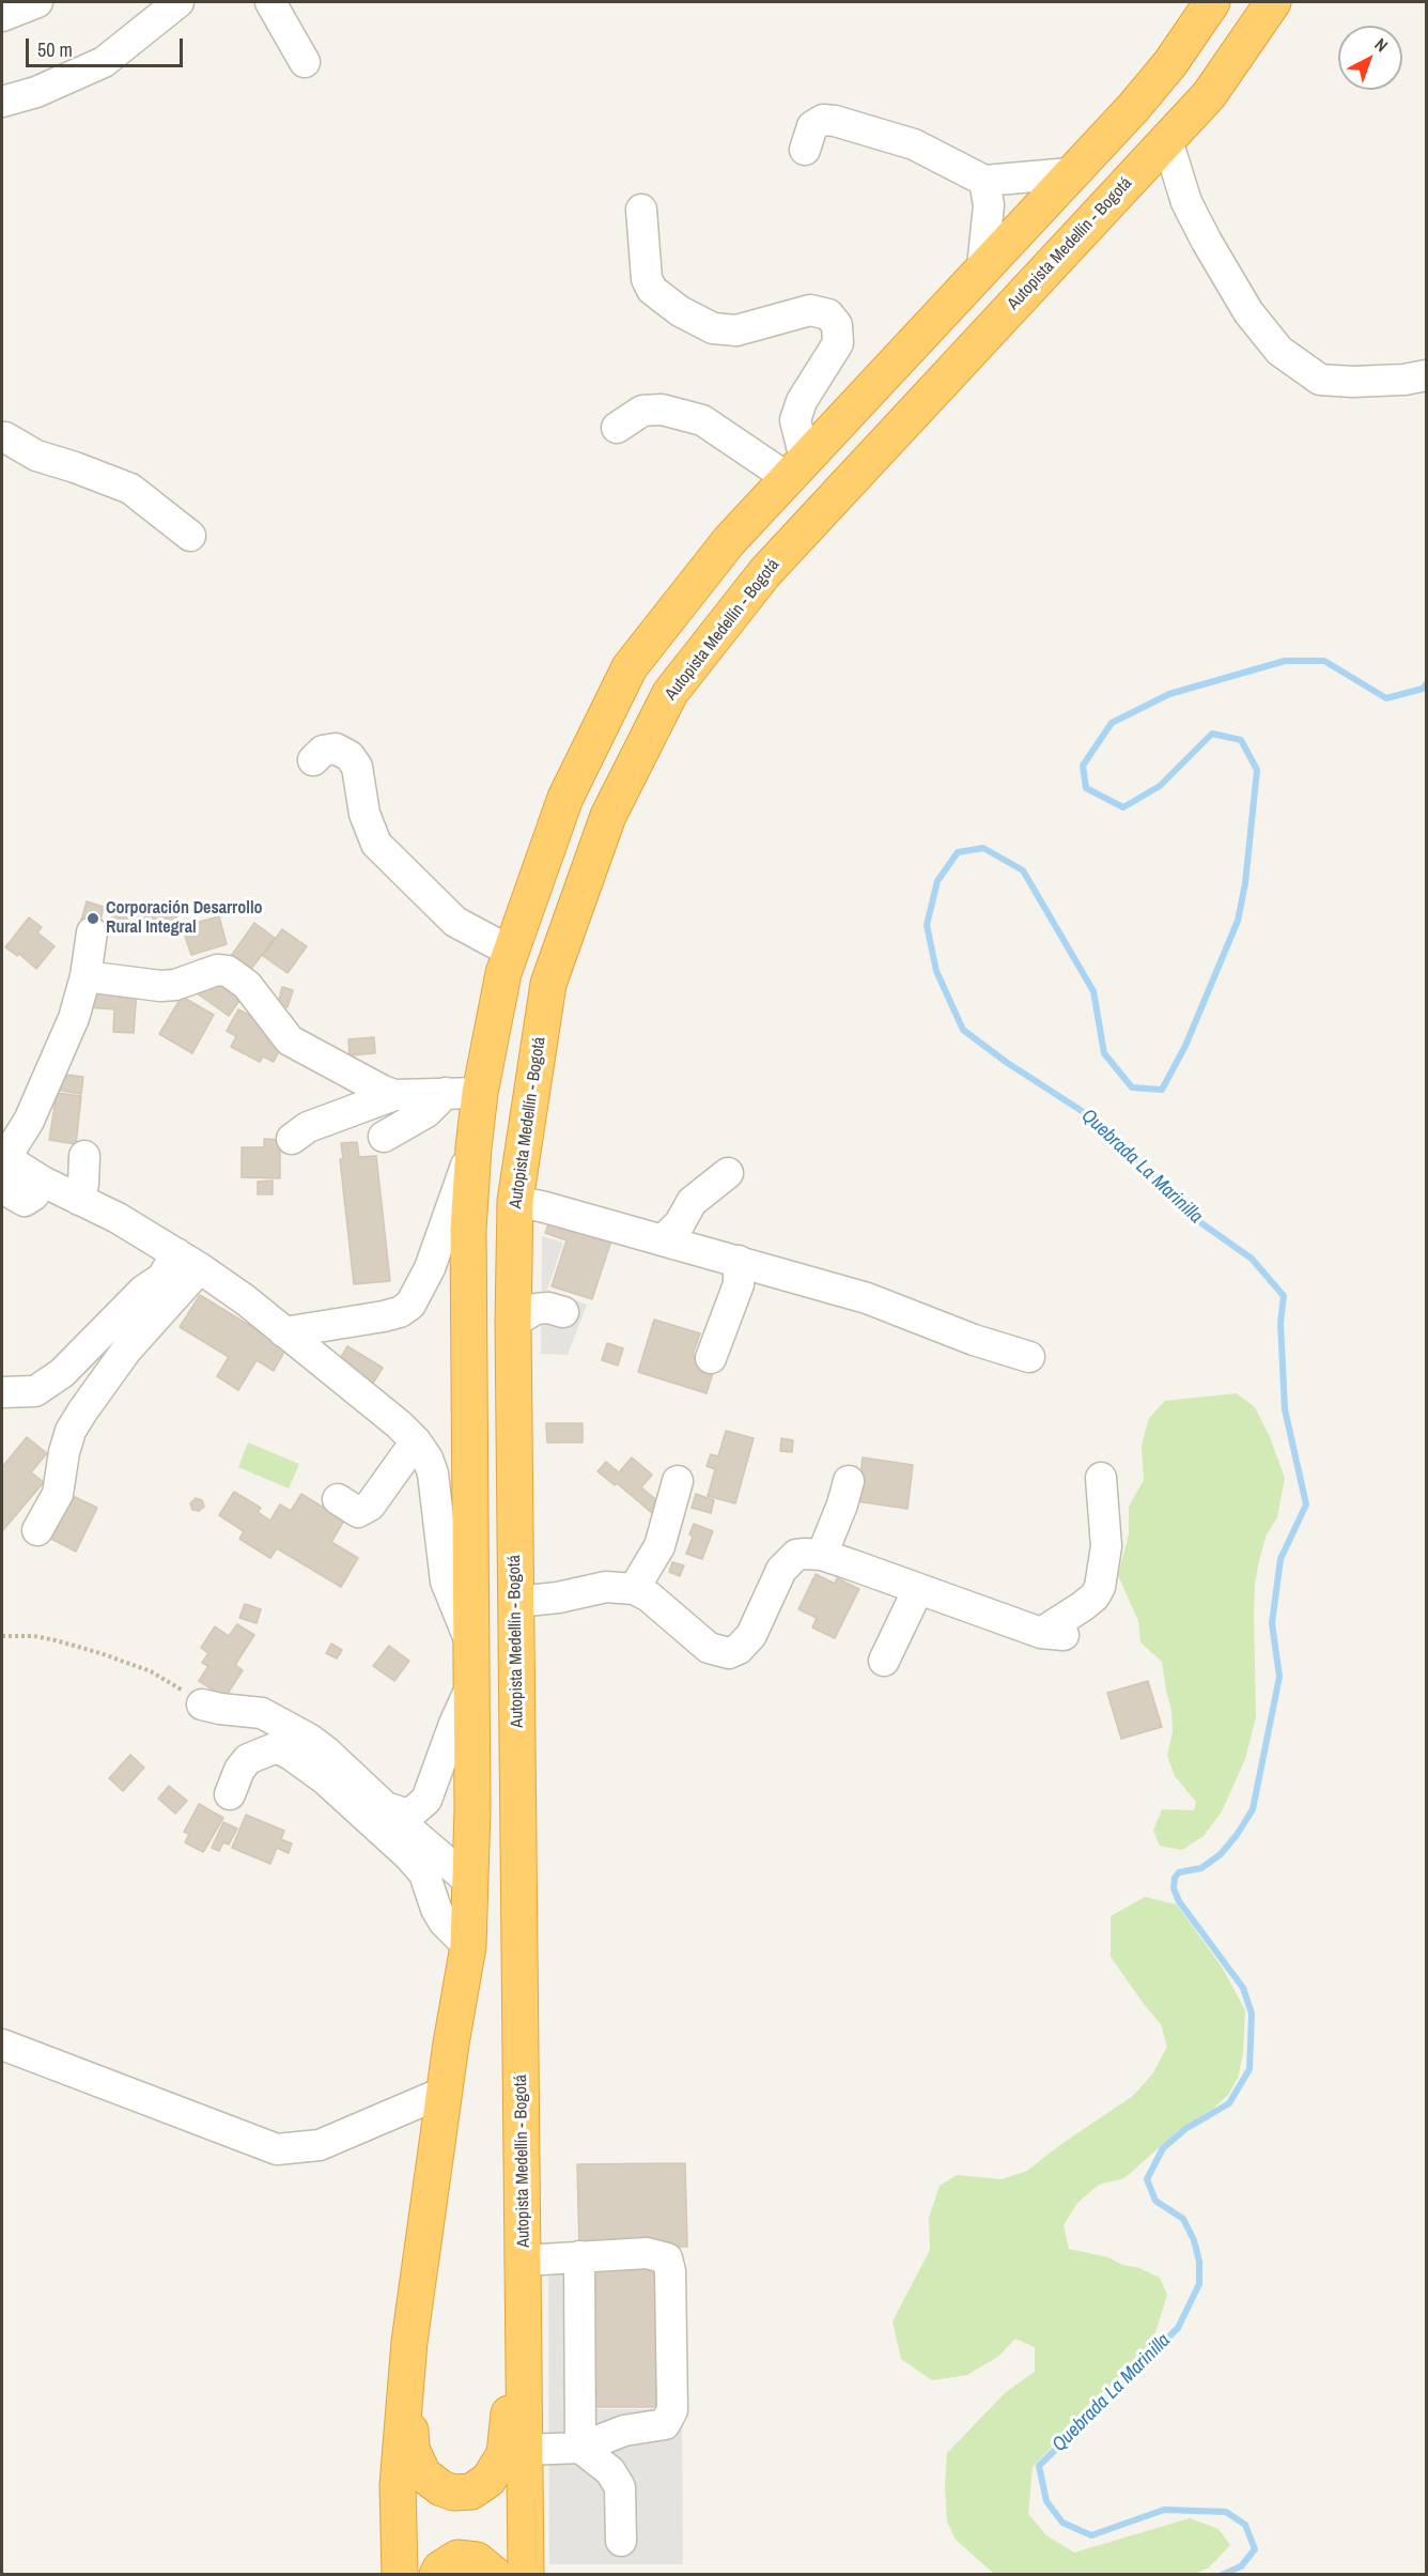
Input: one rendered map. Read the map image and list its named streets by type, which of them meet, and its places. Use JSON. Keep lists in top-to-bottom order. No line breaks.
{"streets":{"highway":["Autopista Medellín - Bogotá"]},"water":["Quebrada La Marinilla"],"places":["Corporación Desarrollo Rural Integral"],"scale_bar":"50 m","north":"top right"}
